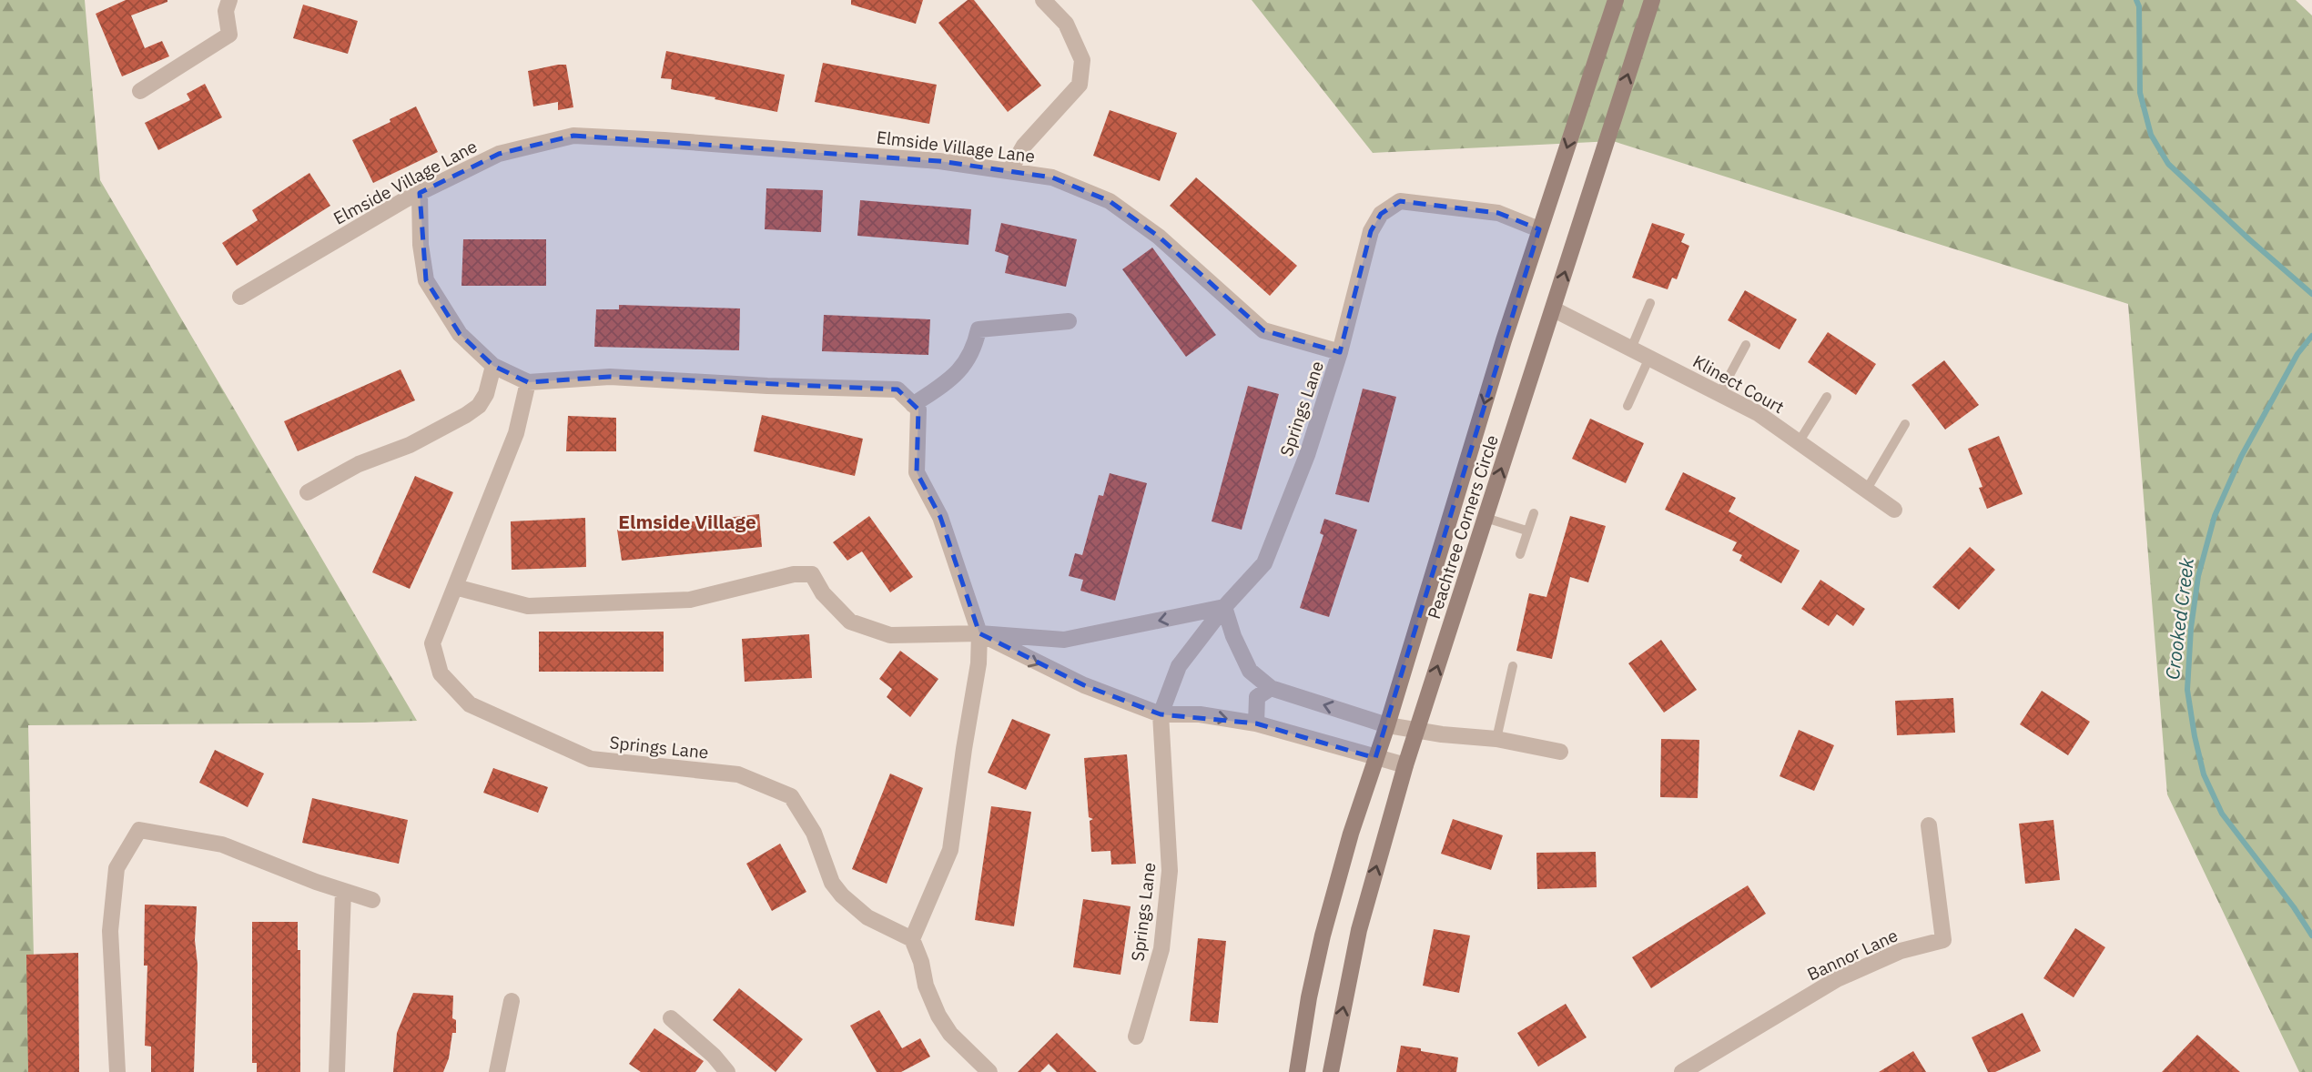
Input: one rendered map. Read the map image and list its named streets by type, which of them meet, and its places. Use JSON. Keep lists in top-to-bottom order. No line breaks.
{"streets":{"street":["Elmside Village Lane","Klinect Court","Springs Lane","Peachtree Corners Circle","Bannor Lane"]},"crossings":[["Elmside Village Lane","Springs Lane"],["Klinect Court","Peachtree Corners Circle"]],"districts":["Elmside Village"],"water":["Crooked Creek"]}
